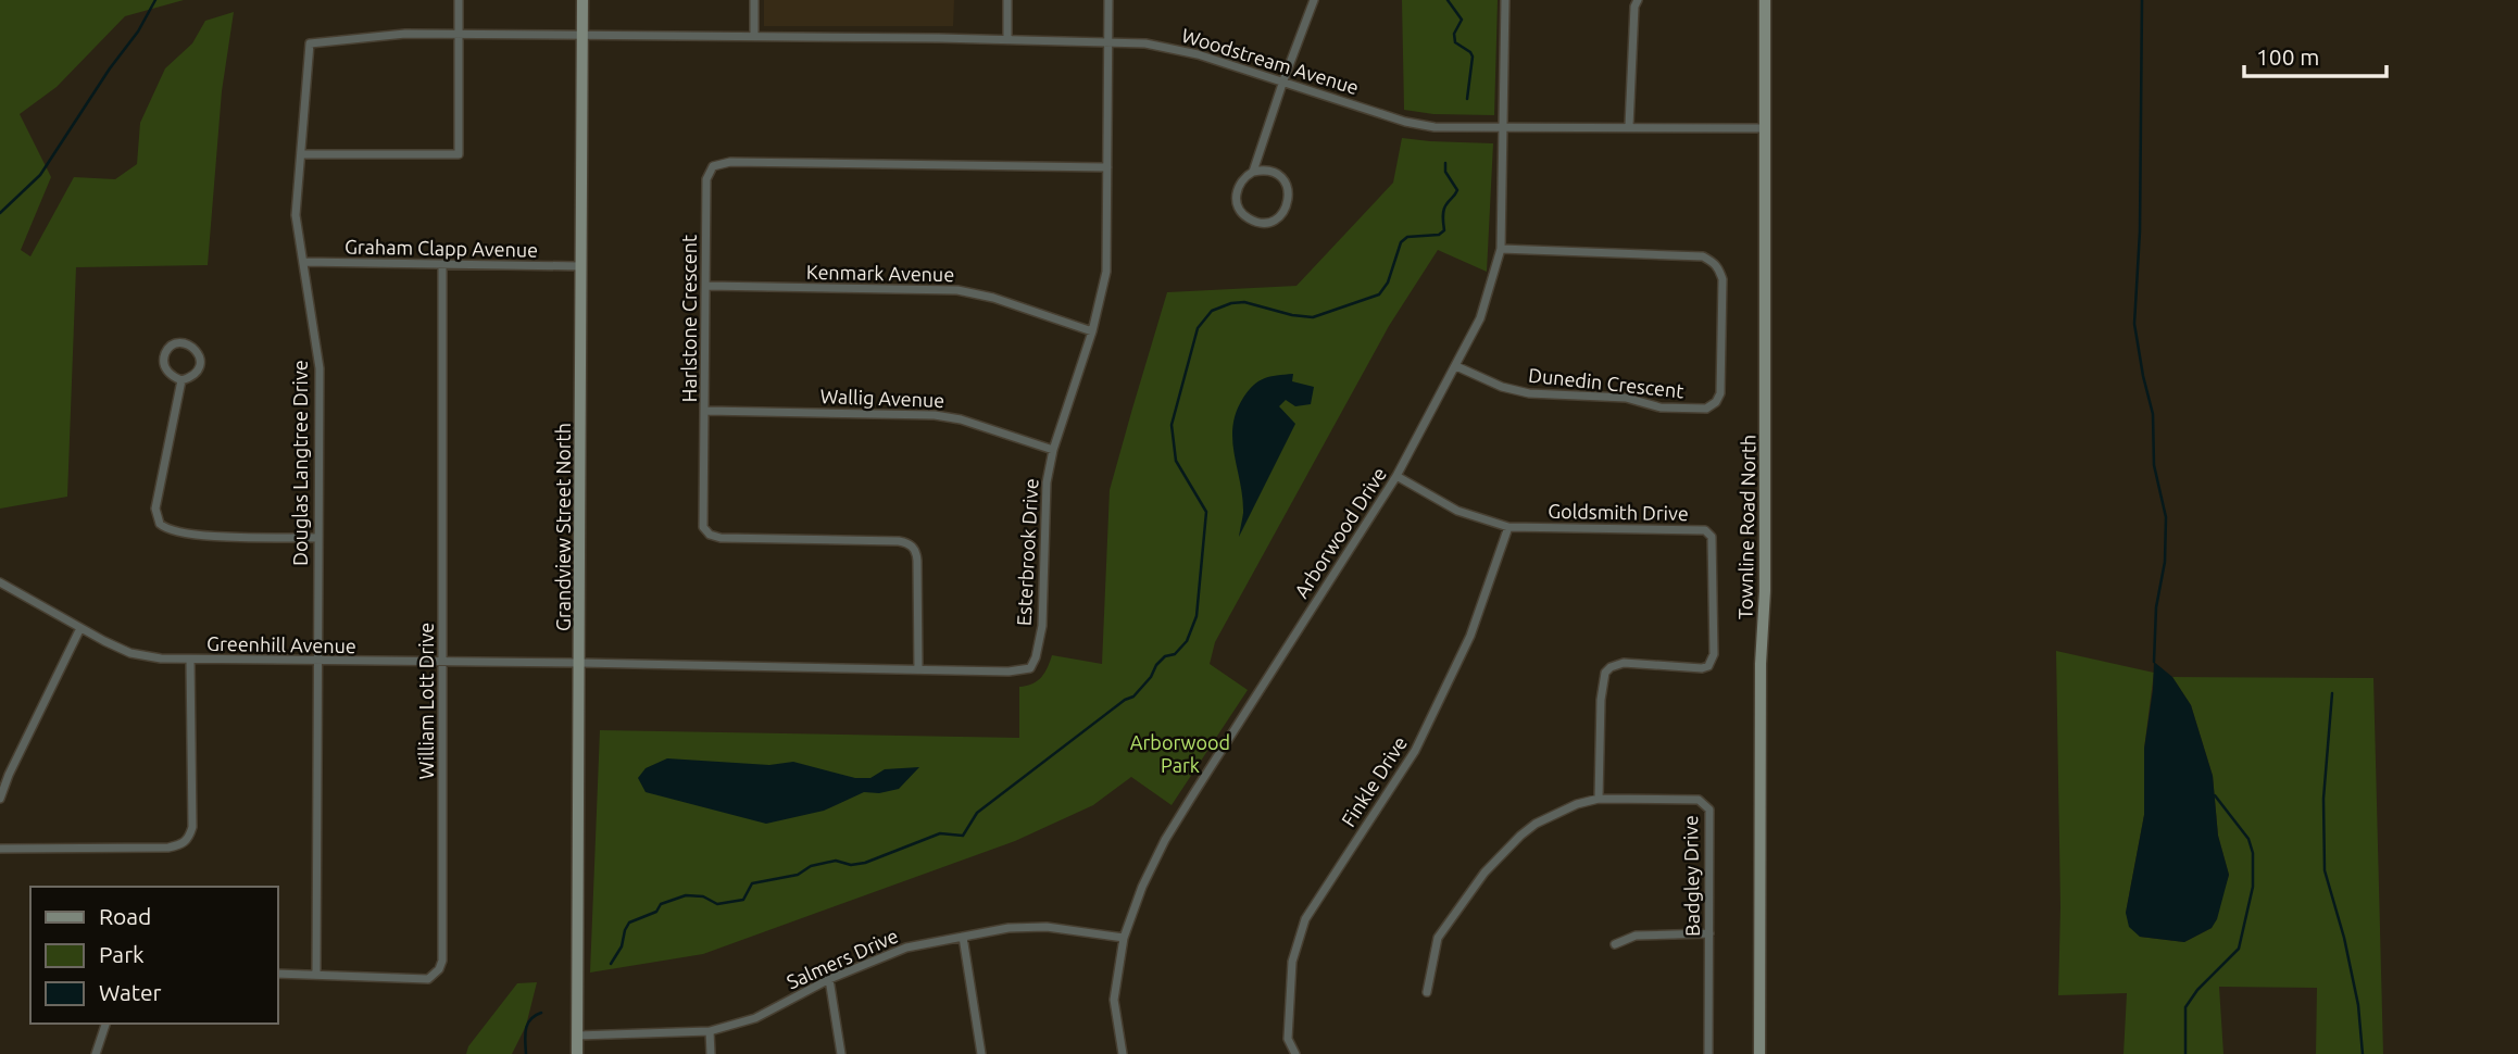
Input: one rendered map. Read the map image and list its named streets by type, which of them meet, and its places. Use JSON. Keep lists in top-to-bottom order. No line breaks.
{"streets":{"street":["Woodstream Avenue","Graham Clapp Avenue","Kenmark Avenue","Harlstone Crescent","Dunedin Crescent","Wallig Avenue","Douglas Langtree Drive","Goldsmith Drive","Grandview Street North","Townline Road North","Arborwood Drive","Esterbrook Drive","Greenhill Avenue","William Lott Drive","Finkle Drive","Badgley Drive","Salmers Drive"]},"crossings":[["Woodstream Avenue","Douglas Langtree Drive"],["Woodstream Avenue","Grandview Street North"],["Woodstream Avenue","Townline Road North"],["Woodstream Avenue","Arborwood Drive"],["Woodstream Avenue","Esterbrook Drive"],["Graham Clapp Avenue","Douglas Langtree Drive"],["Graham Clapp Avenue","Grandview Street North"],["Graham Clapp Avenue","William Lott Drive"],["Kenmark Avenue","Harlstone Crescent"],["Kenmark Avenue","Esterbrook Drive"],["Harlstone Crescent","Wallig Avenue"],["Harlstone Crescent","Esterbrook Drive"],["Dunedin Crescent","Arborwood Drive"],["Wallig Avenue","Esterbrook Drive"],["Douglas Langtree Drive","Grandview Street North"],["Douglas Langtree Drive","Greenhill Avenue"],["Douglas Langtree Drive","William Lott Drive"],["Goldsmith Drive","Arborwood Drive"],["Goldsmith Drive","Finkle Drive"],["Goldsmith Drive","Badgley Drive"],["Grandview Street North","Esterbrook Drive"],["Grandview Street North","Greenhill Avenue"],["Grandview Street North","Salmers Drive"],["Arborwood Drive","Salmers Drive"],["Esterbrook Drive","Greenhill Avenue"],["Greenhill Avenue","William Lott Drive"]],"parks":["Arborwood Park"],"legend":["Road","Park","Water"],"scale_bar":"100 m"}
